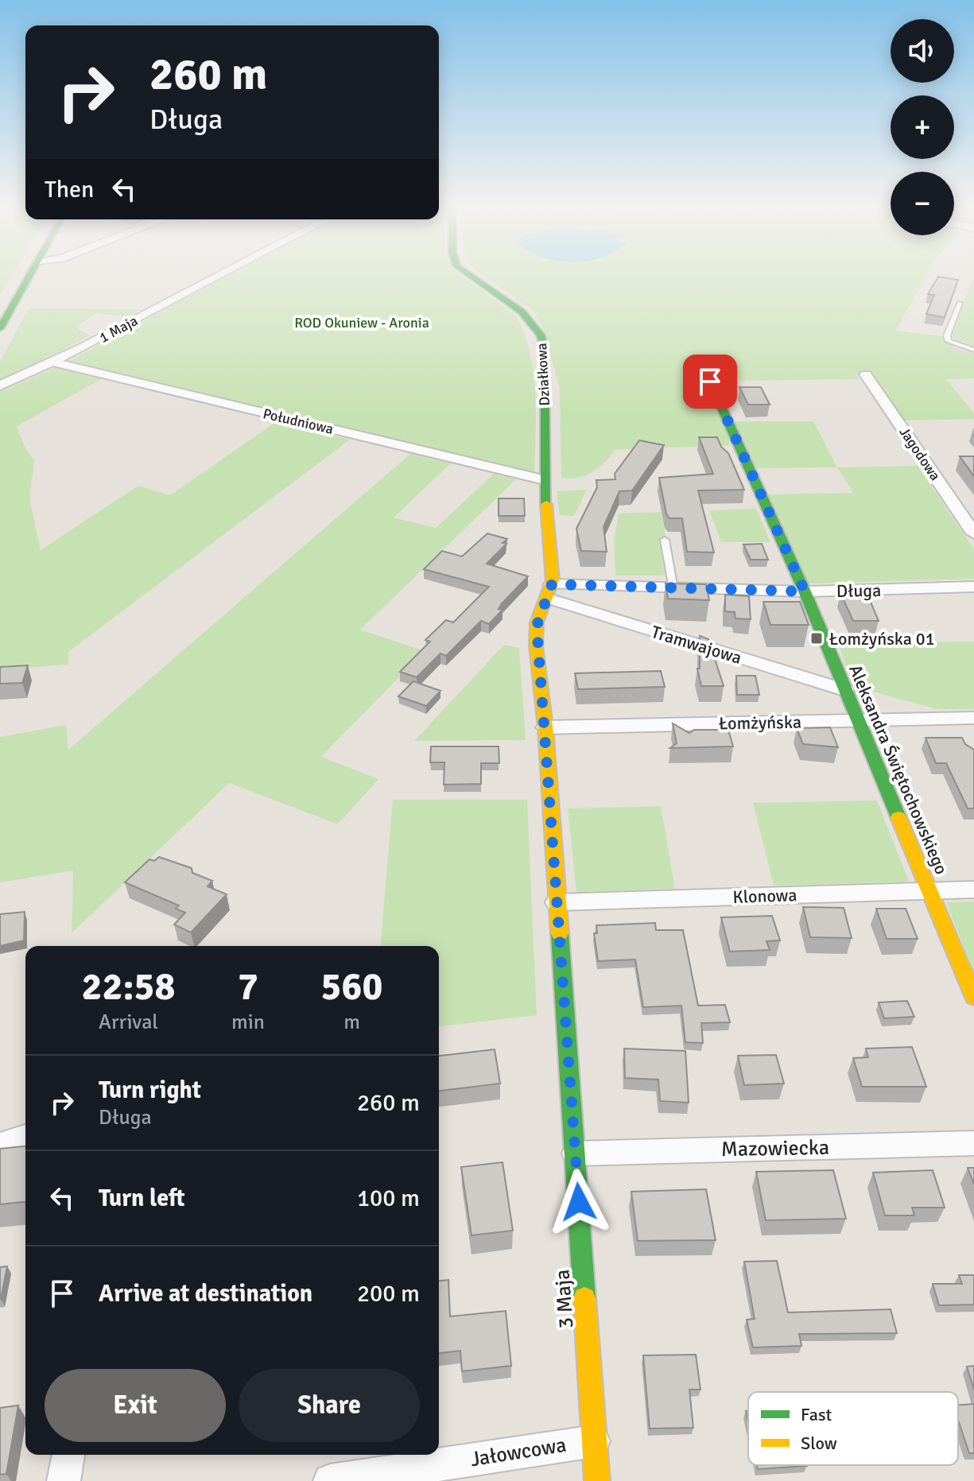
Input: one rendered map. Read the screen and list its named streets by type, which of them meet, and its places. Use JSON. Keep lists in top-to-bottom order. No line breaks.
{"streets":{"street":["1 Maja","Działkowa","Południowa","Jagodowa","Długa","Tramwajowa","Łomżyńska","Aleksandra Świętochowskiego","Klonowa","Mazowiecka","3 Maja","Jałowcowa"]},"crossings":[["1 Maja","Południowa"],["Działkowa","Południowa"],["Działkowa","Długa"],["Działkowa","Tramwajowa"],["Działkowa","3 Maja"],["Długa","Tramwajowa"],["Długa","Aleksandra Świętochowskiego"],["Długa","3 Maja"],["Tramwajowa","Aleksandra Świętochowskiego"],["Tramwajowa","3 Maja"],["Łomżyńska","Aleksandra Świętochowskiego"],["Łomżyńska","3 Maja"],["Aleksandra Świętochowskiego","Klonowa"],["Klonowa","3 Maja"],["Mazowiecka","3 Maja"],["3 Maja","Jałowcowa"]],"parks":["ROD Okuniew - Aronia"],"places":{"transit":["Łomżyńska 01"]},"legend":["Fast","Slow"],"page":{"map_buttons":["+","−"],"turn":["260 m","Długa"],"then":"Then","eta":["22:58","Arrival","7","min","560","m"],"list":[{"name":"Turn right","note":"Długa","value":"260 m"},{"name":"Turn left","value":"100 m"},{"name":"Arrive at destination","value":"200 m"}],"buttons":["Exit","Share"]}}
